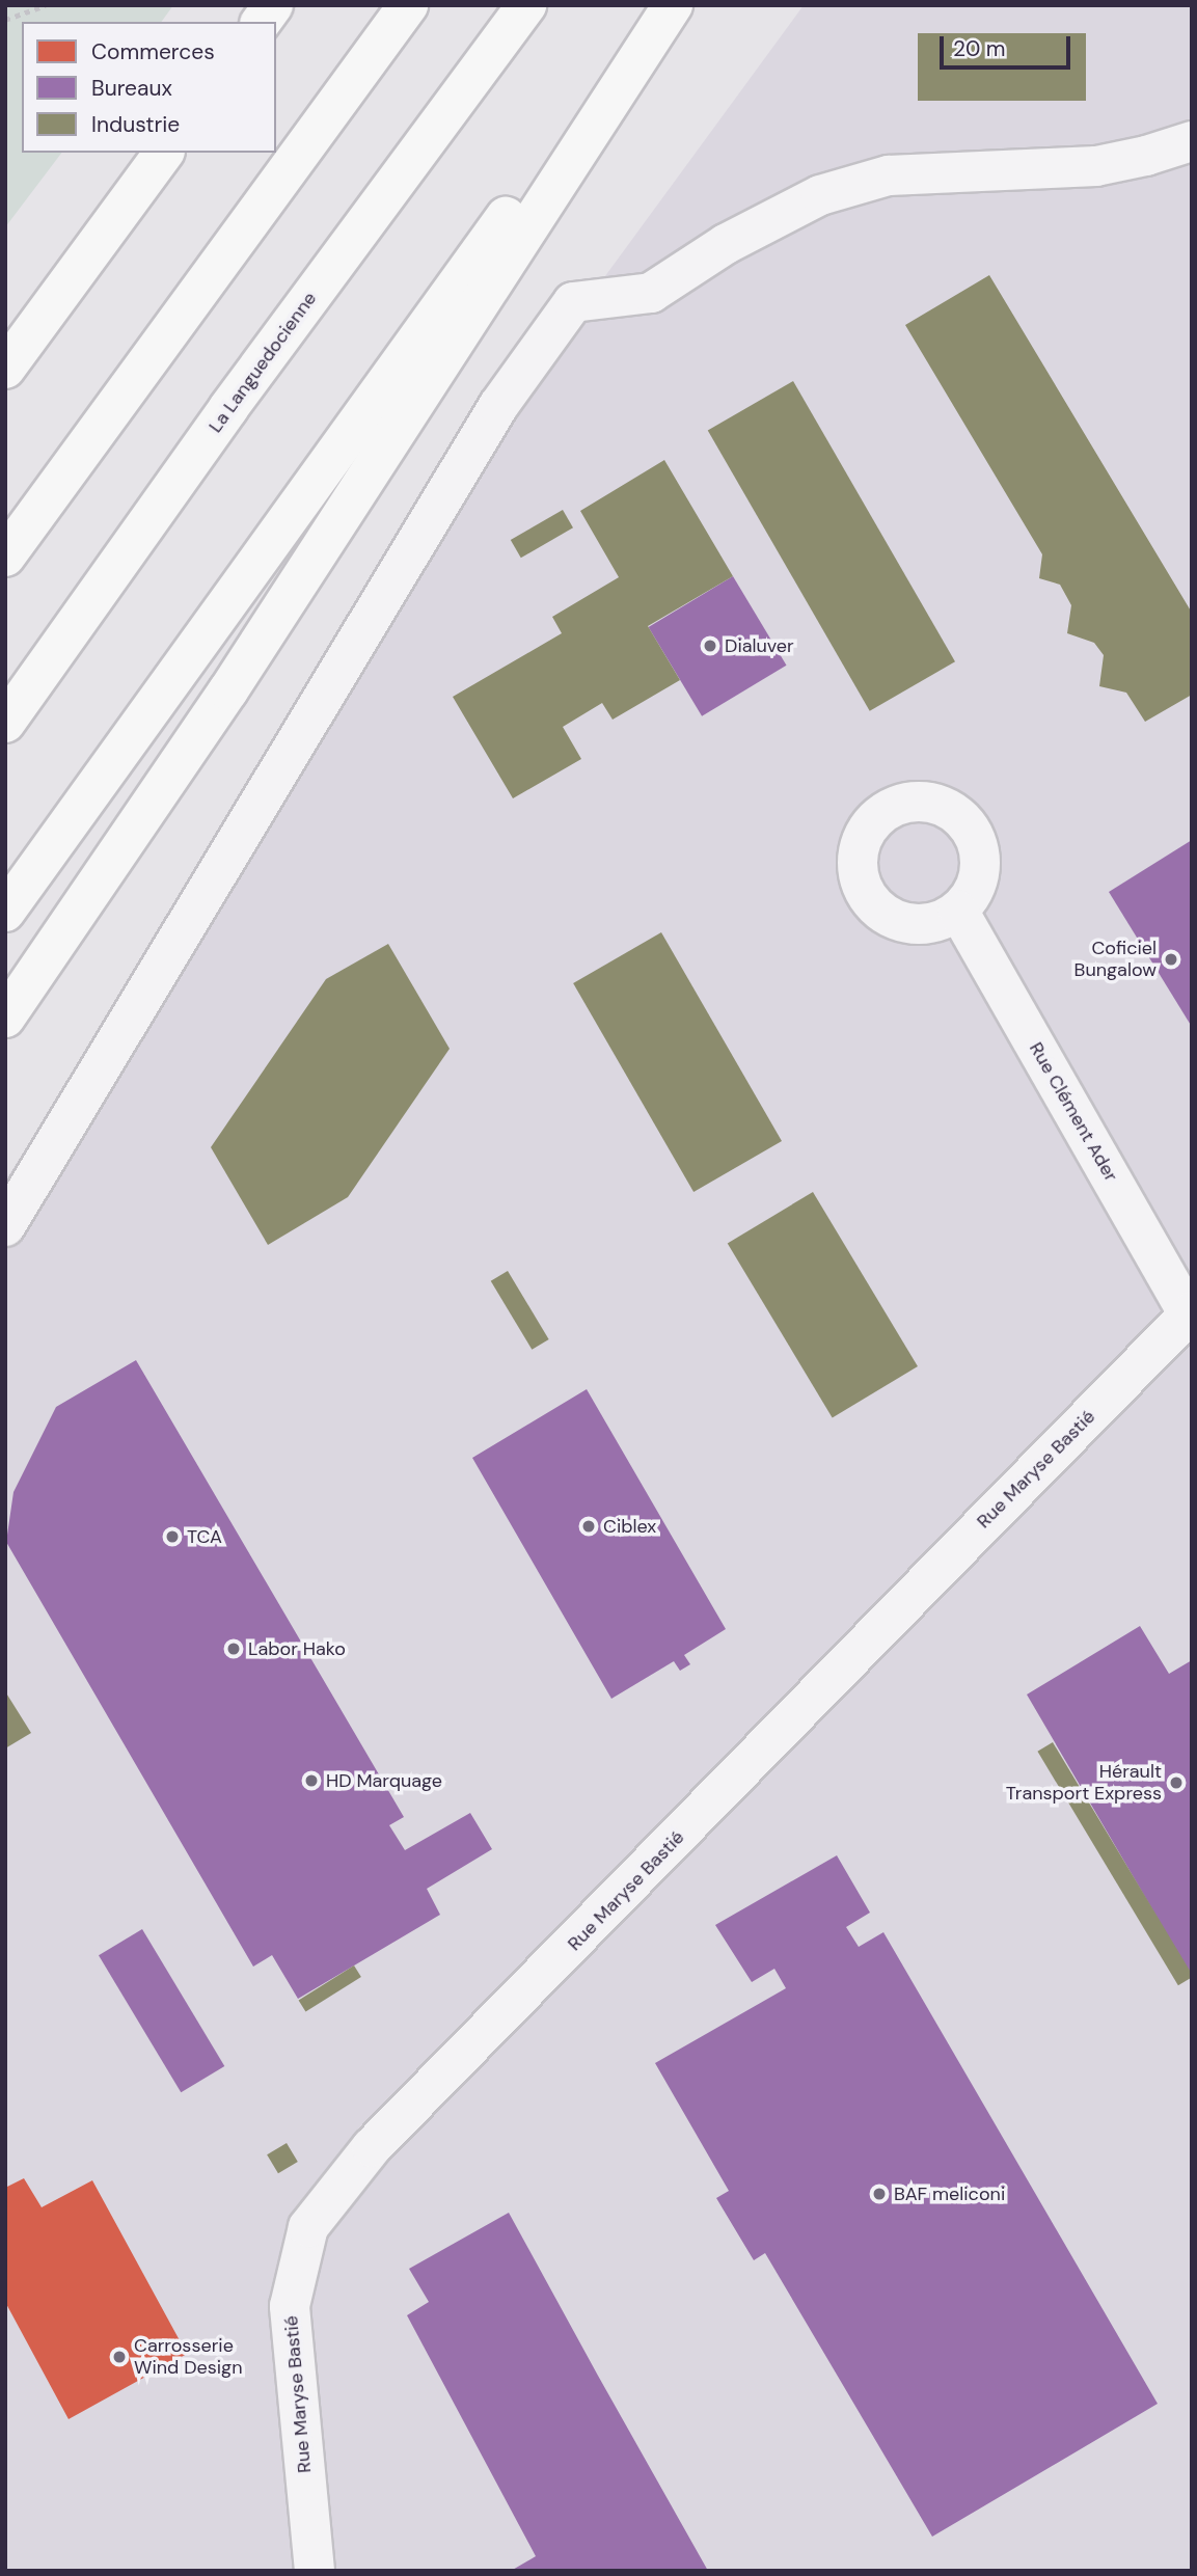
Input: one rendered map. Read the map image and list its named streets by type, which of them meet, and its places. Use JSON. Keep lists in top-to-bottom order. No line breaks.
{"streets":{"highway":["La Languedocienne"],"street":["Rue Clément Ader","Rue Maryse Bastié"]},"crossings":[["Rue Clément Ader","Rue Maryse Bastié"]],"places":["Dialuver","Coficiel Bungalow","Ciblex","TCA","Labor Hako","HD Marquage","Hérault Transport Express","BAF meliconi","Carrosserie Wind Design"],"legend":["Commerces","Bureaux","Industrie"],"scale_bar":"20 m"}
